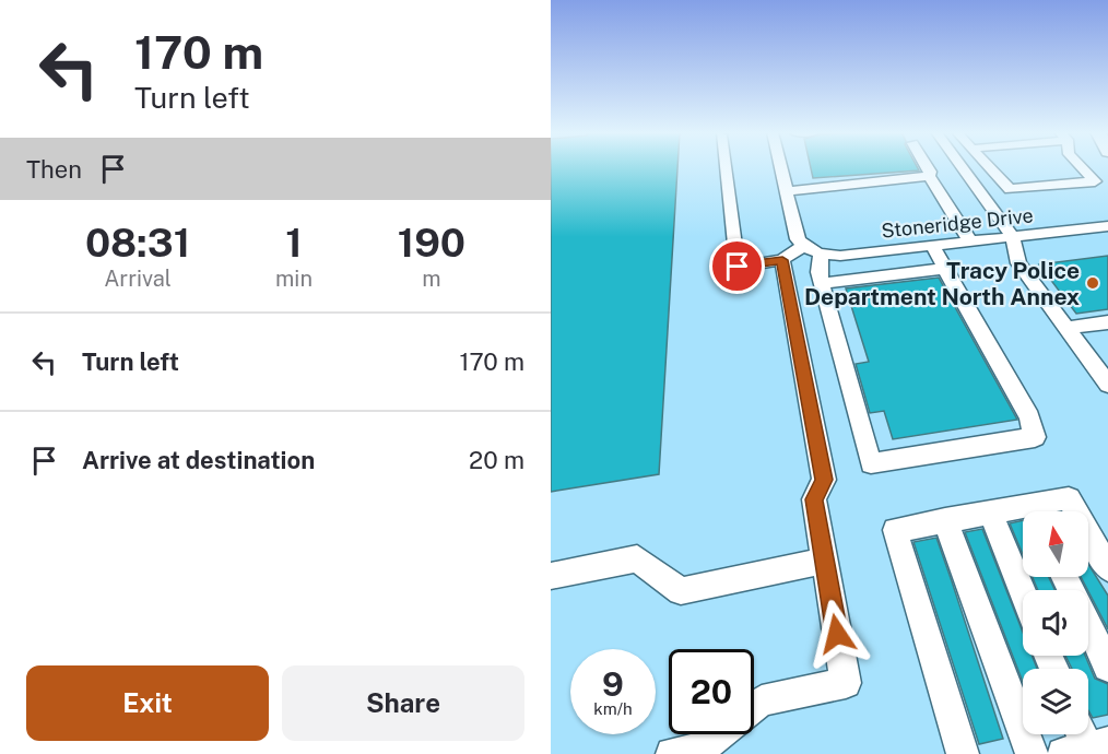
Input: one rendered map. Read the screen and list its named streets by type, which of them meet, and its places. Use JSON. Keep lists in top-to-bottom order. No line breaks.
{"streets":{"street":["Stoneridge Drive"]},"places":["Tracy Police Department North Annex"],"north":"top","page":{"turn":["170 m","Turn left"],"then":"Then","eta":["08:31","Arrival","1","min","190","m"],"list":[{"name":"Turn left","value":"170 m"},{"name":"Arrive at destination","value":"20 m"}],"speed":"9 km/h","limit":"20","buttons":["Exit","Share"]}}
